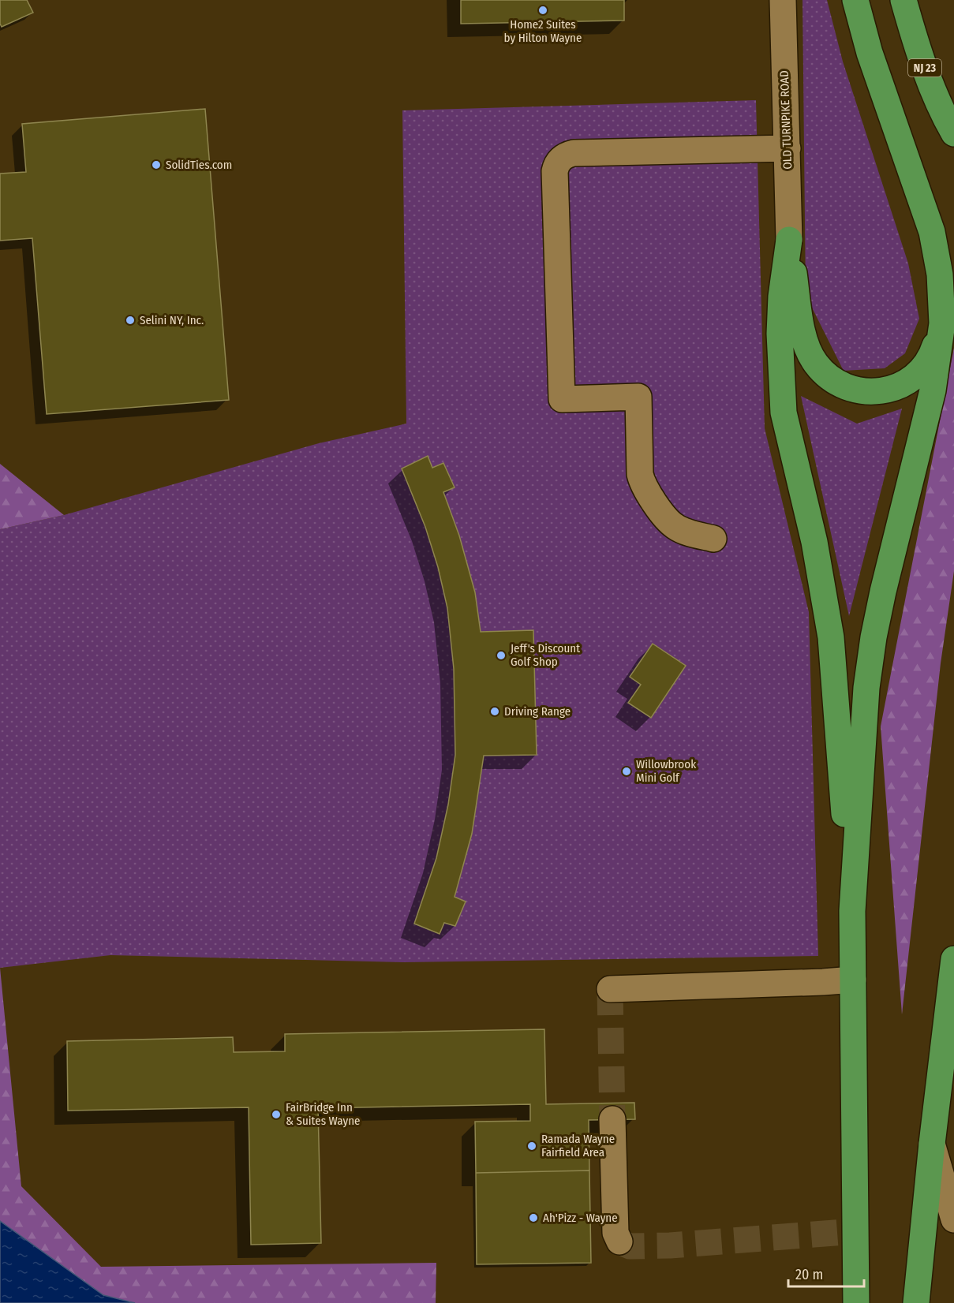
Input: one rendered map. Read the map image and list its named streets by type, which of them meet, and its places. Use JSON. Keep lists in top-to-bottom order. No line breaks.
{"streets":{"highway":["NJ 23"],"street":["OLD TURNPIKE ROAD"]},"places":["Home2 Suites by Hilton Wayne","SolidTies.com","Selini NY, Inc.","Jeff's Discount Golf Shop","Driving Range","Willowbrook Mini Golf","FairBridge Inn & Suites Wayne","Ramada Wayne Fairfield Area","Ah'Pizz - Wayne"],"scale_bar":"20 m"}
